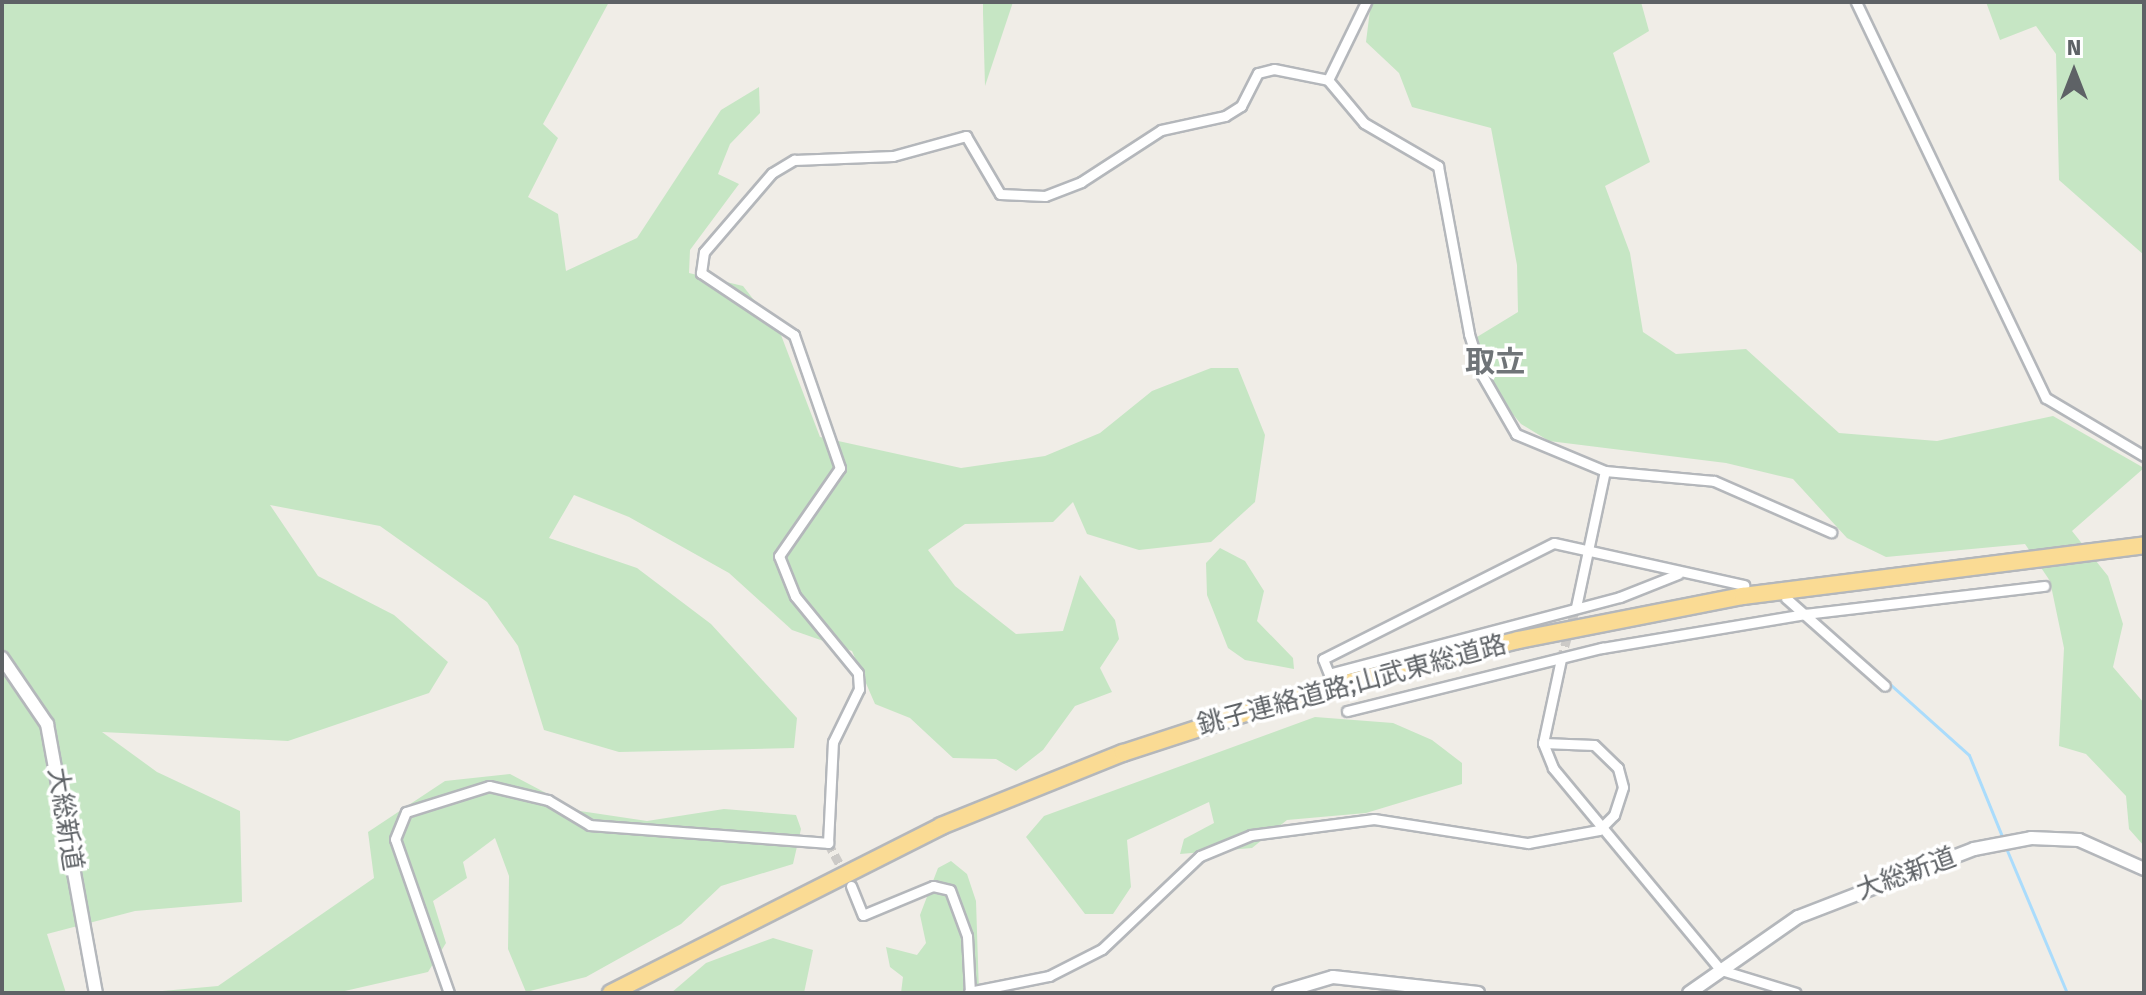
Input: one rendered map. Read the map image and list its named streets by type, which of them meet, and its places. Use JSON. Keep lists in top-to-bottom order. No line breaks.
{"streets":{"highway":["銚子連絡道路;山武東総道路"],"street":["大総新道"]},"districts":["取立"],"north":"top"}
